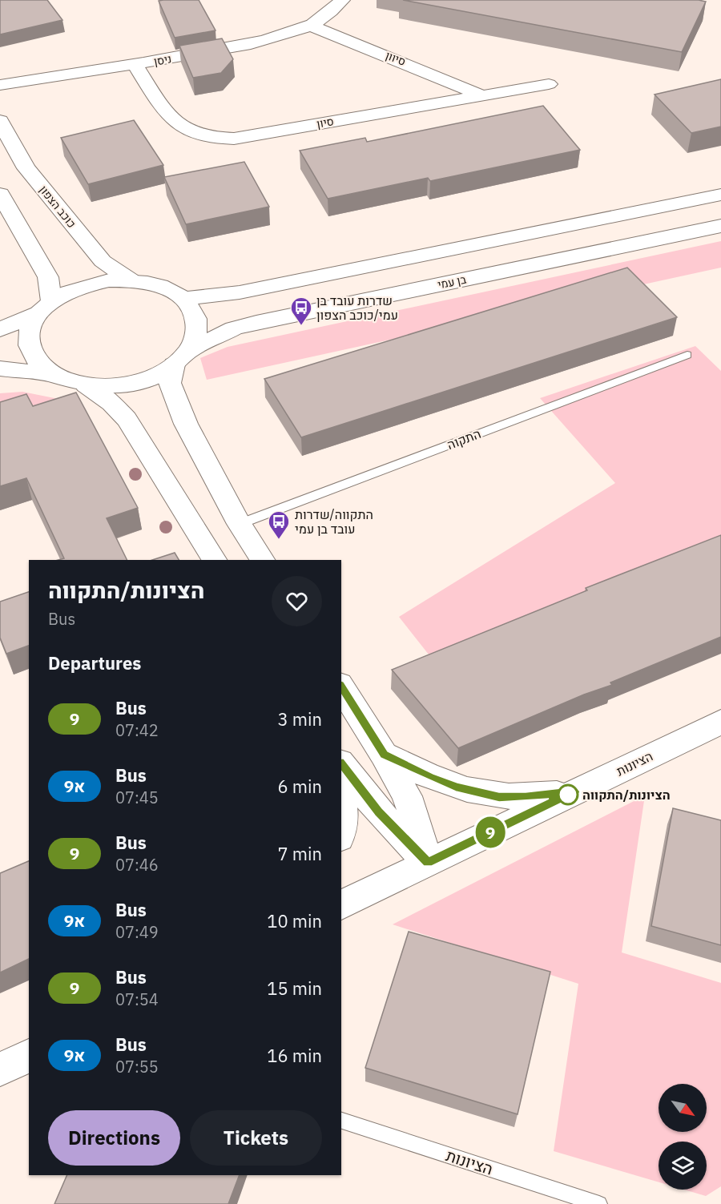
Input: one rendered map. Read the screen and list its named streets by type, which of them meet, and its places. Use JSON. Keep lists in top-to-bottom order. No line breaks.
{"streets":{"street":["סיוון","ניסן","סיון","כוכב הצפון","בן עמי","הציונות"],"lane":["התקוה"]},"crossings":[["סיוון","ניסן"],["סיוון","סיון"],["ניסן","סיון"],["כוכב הצפון","בן עמי"]],"places":{"bus stop":["שדרות עובד בן עמי/כוכב הצפון","התקווה/שדרות עובד בן עמי"],"other":["הציונות/התקווה"]},"lines":["bus line 9"],"north":"bottom right","page":{"on_map":"9","heading":[["הציונות/התקווה","Bus"],"Departures"],"list":[{"mark":"9","name":"Bus","note":"07:42","value":"3 min"},{"mark":"9א","name":"Bus","note":"07:45","value":"6 min"},{"mark":"9","name":"Bus","note":"07:46","value":"7 min"},{"mark":"9א","name":"Bus","note":"07:49","value":"10 min"},{"mark":"9","name":"Bus","note":"07:54","value":"15 min"},{"mark":"9א","name":"Bus","note":"07:55","value":"16 min"}],"buttons":["Directions","Tickets"]}}
